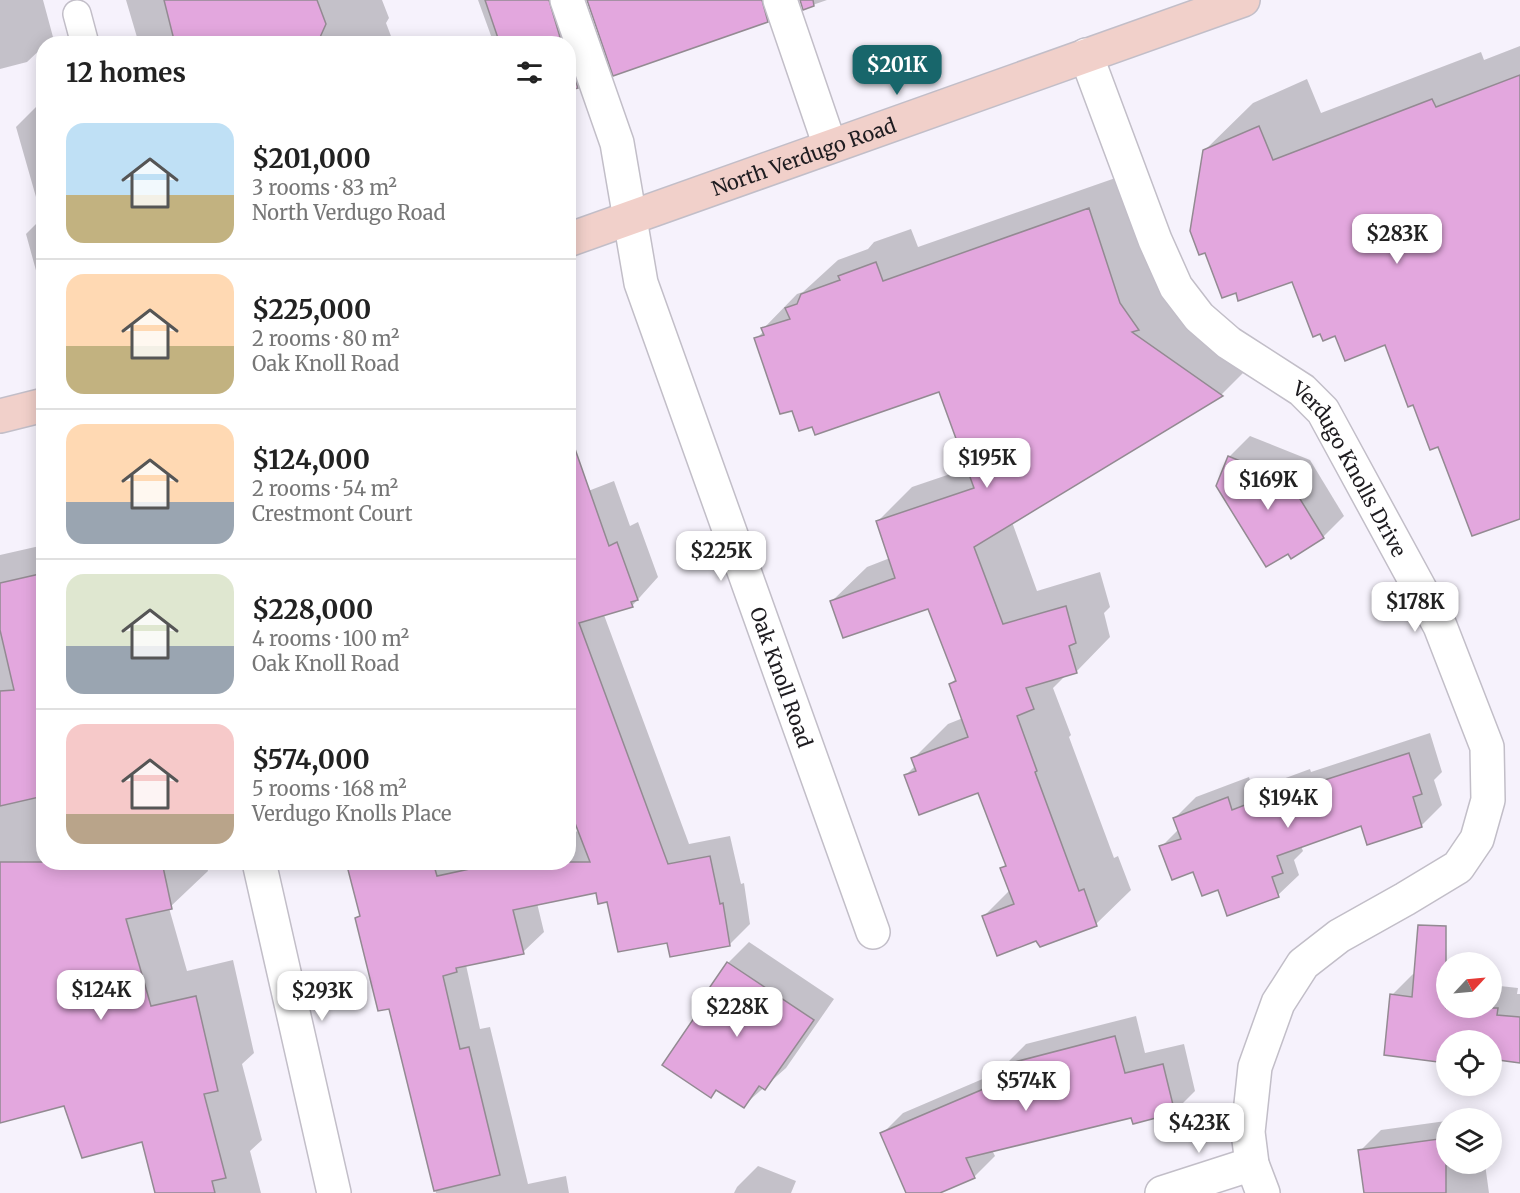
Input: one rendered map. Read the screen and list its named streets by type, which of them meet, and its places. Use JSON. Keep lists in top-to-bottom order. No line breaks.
{"streets":{"main road":["North Verdugo Road"],"street":["Verdugo Knolls Drive","Oak Knoll Road"]},"crossings":[["North Verdugo Road","Verdugo Knolls Drive"],["North Verdugo Road","Oak Knoll Road"]],"north":"top right","page":{"heading":"12 homes","price":["$201K","$283K","$195K","$169K","$225K","$178K","$194K","$124K","$293K","$228K","$574K","$423K"],"list":[{"name":"$201,000","note":"3 rooms · 83 m² · North Verdugo Road"},{"name":"$225,000","note":"2 rooms · 80 m² · Oak Knoll Road"},{"name":"$124,000","note":"2 rooms · 54 m² · Crestmont Court"},{"name":"$228,000","note":"4 rooms · 100 m² · Oak Knoll Road"},{"name":"$574,000","note":"5 rooms · 168 m² · Verdugo Knolls Place"}]}}
